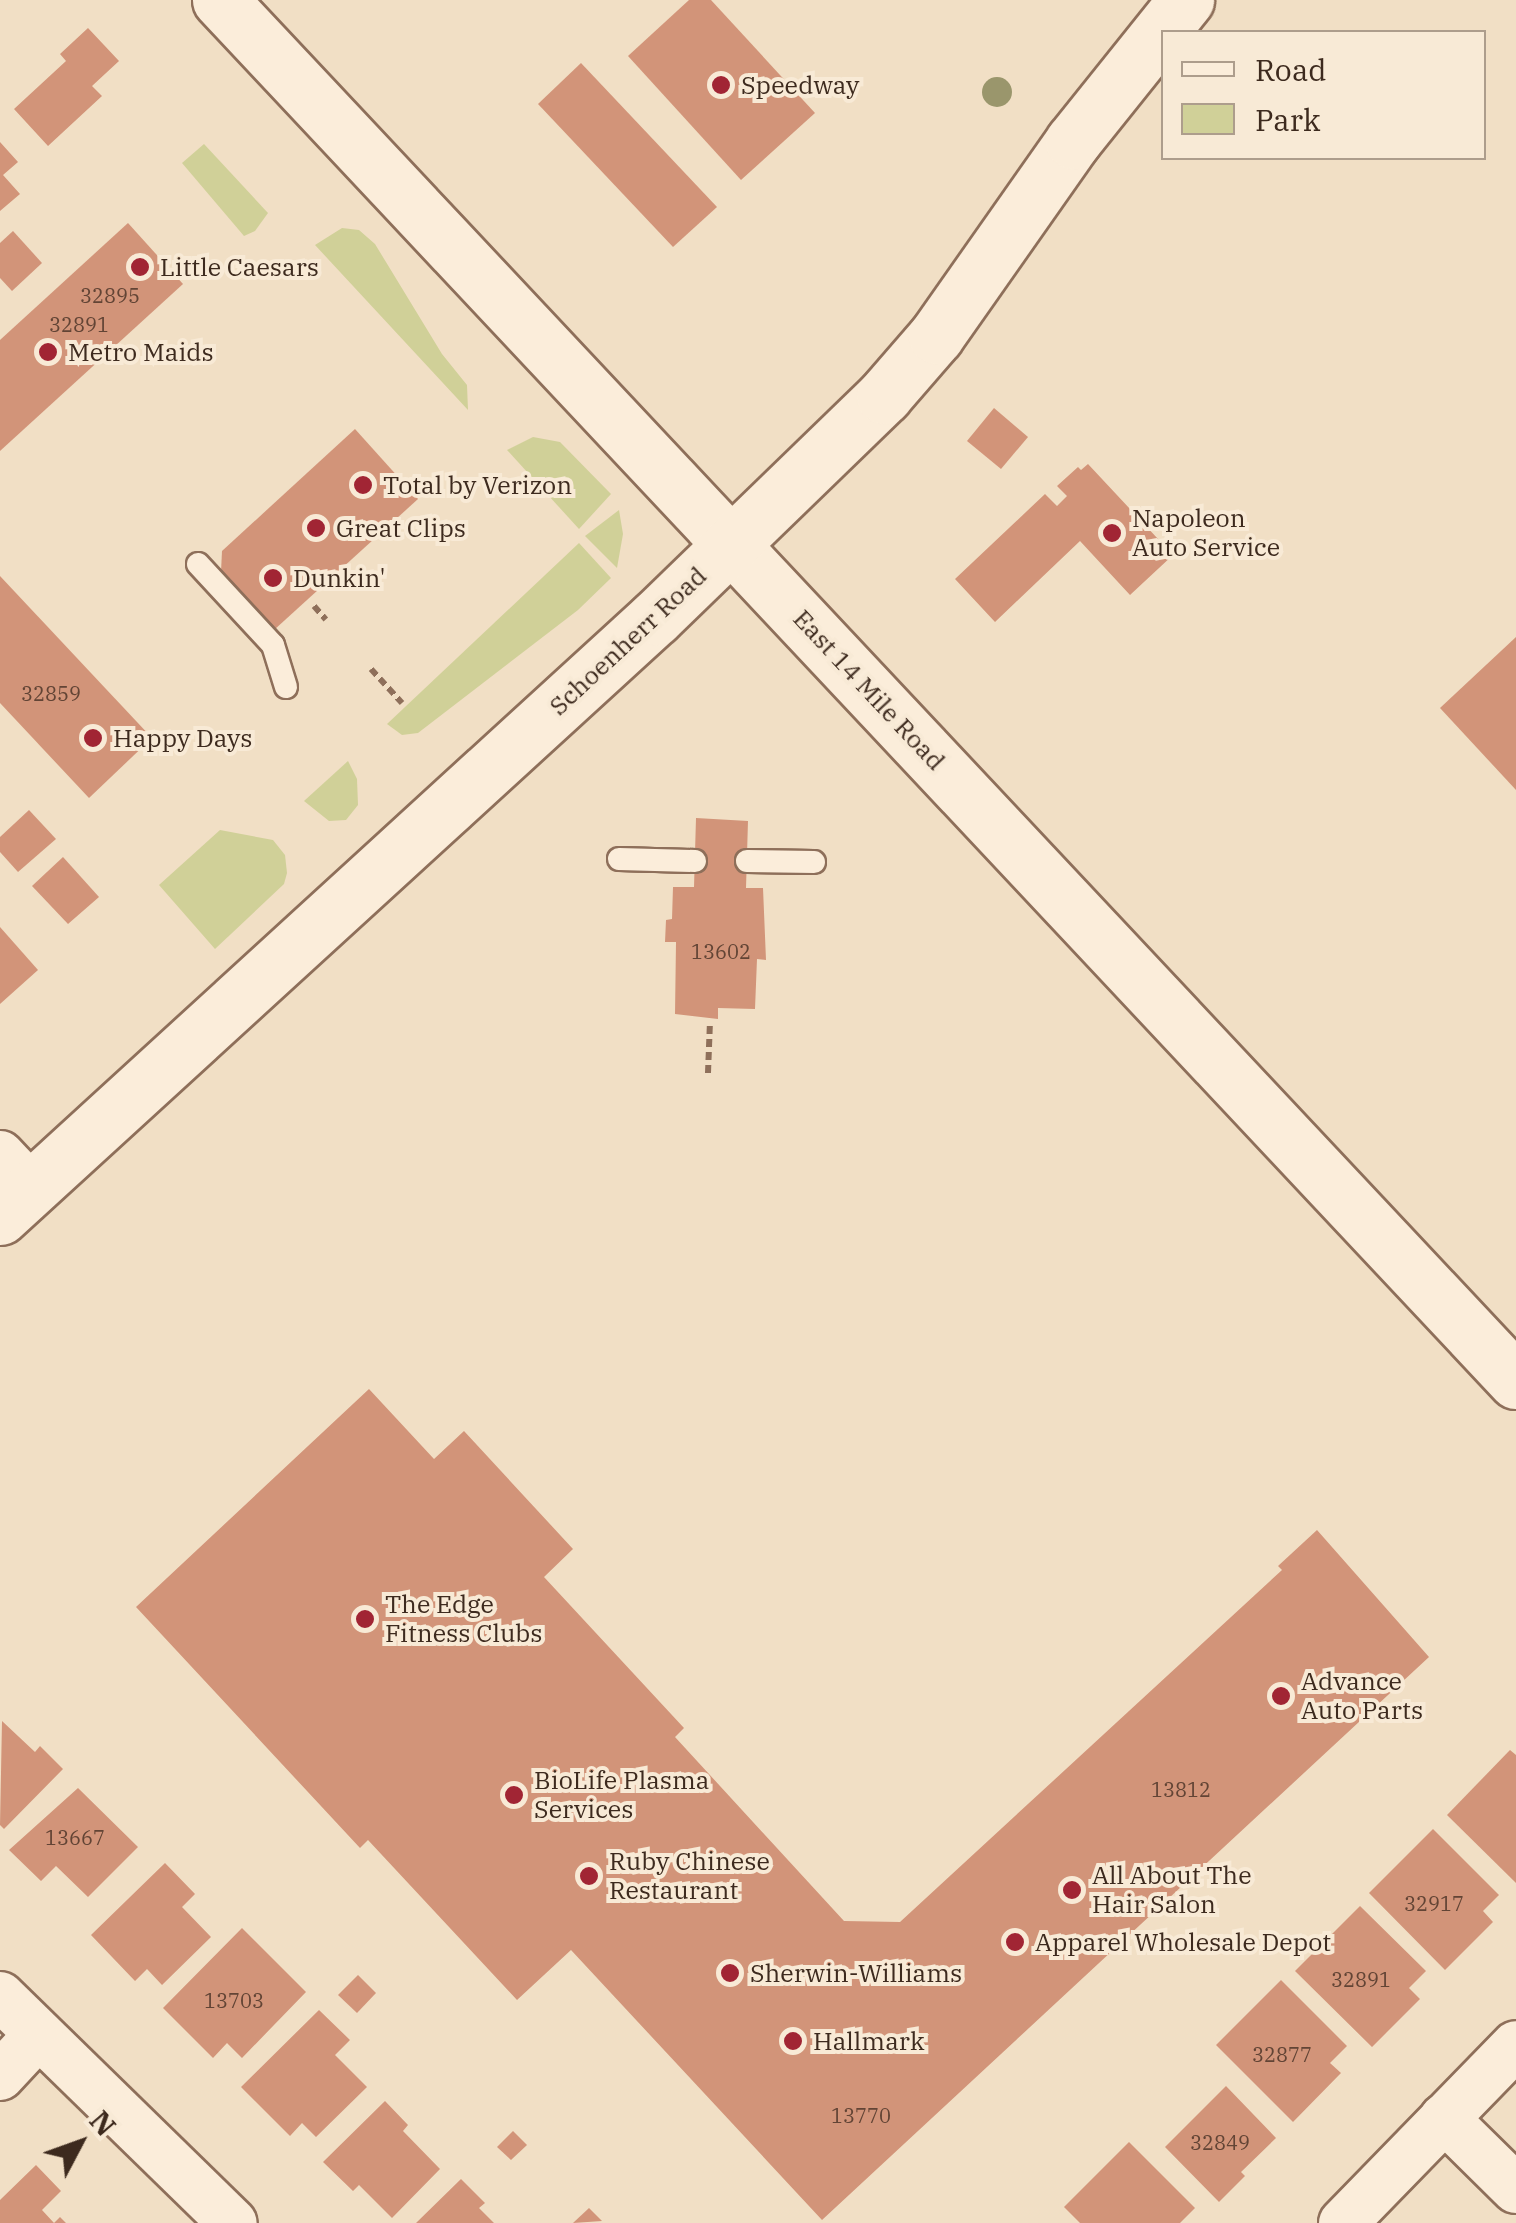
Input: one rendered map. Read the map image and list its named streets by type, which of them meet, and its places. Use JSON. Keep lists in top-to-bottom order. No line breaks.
{"streets":{"main road":["Schoenherr Road","East 14 Mile Road"]},"crossings":[["Schoenherr Road","East 14 Mile Road"]],"places":["Speedway","Little Caesars","Metro Maids","Total by Verizon","Great Clips","Napoleon Auto Service","Dunkin'","Happy Days","The Edge Fitness Clubs","Advance Auto Parts","BioLife Plasma Services","Ruby Chinese Restaurant","All About The Hair Salon","Apparel Wholesale Depot","Sherwin-Williams","Hallmark"],"house_numbers":["32895","32891","32859","13602","13812","13667","32917","32891","13703","32877","13770","32849"],"legend":["Road","Park"],"north":"top right"}
